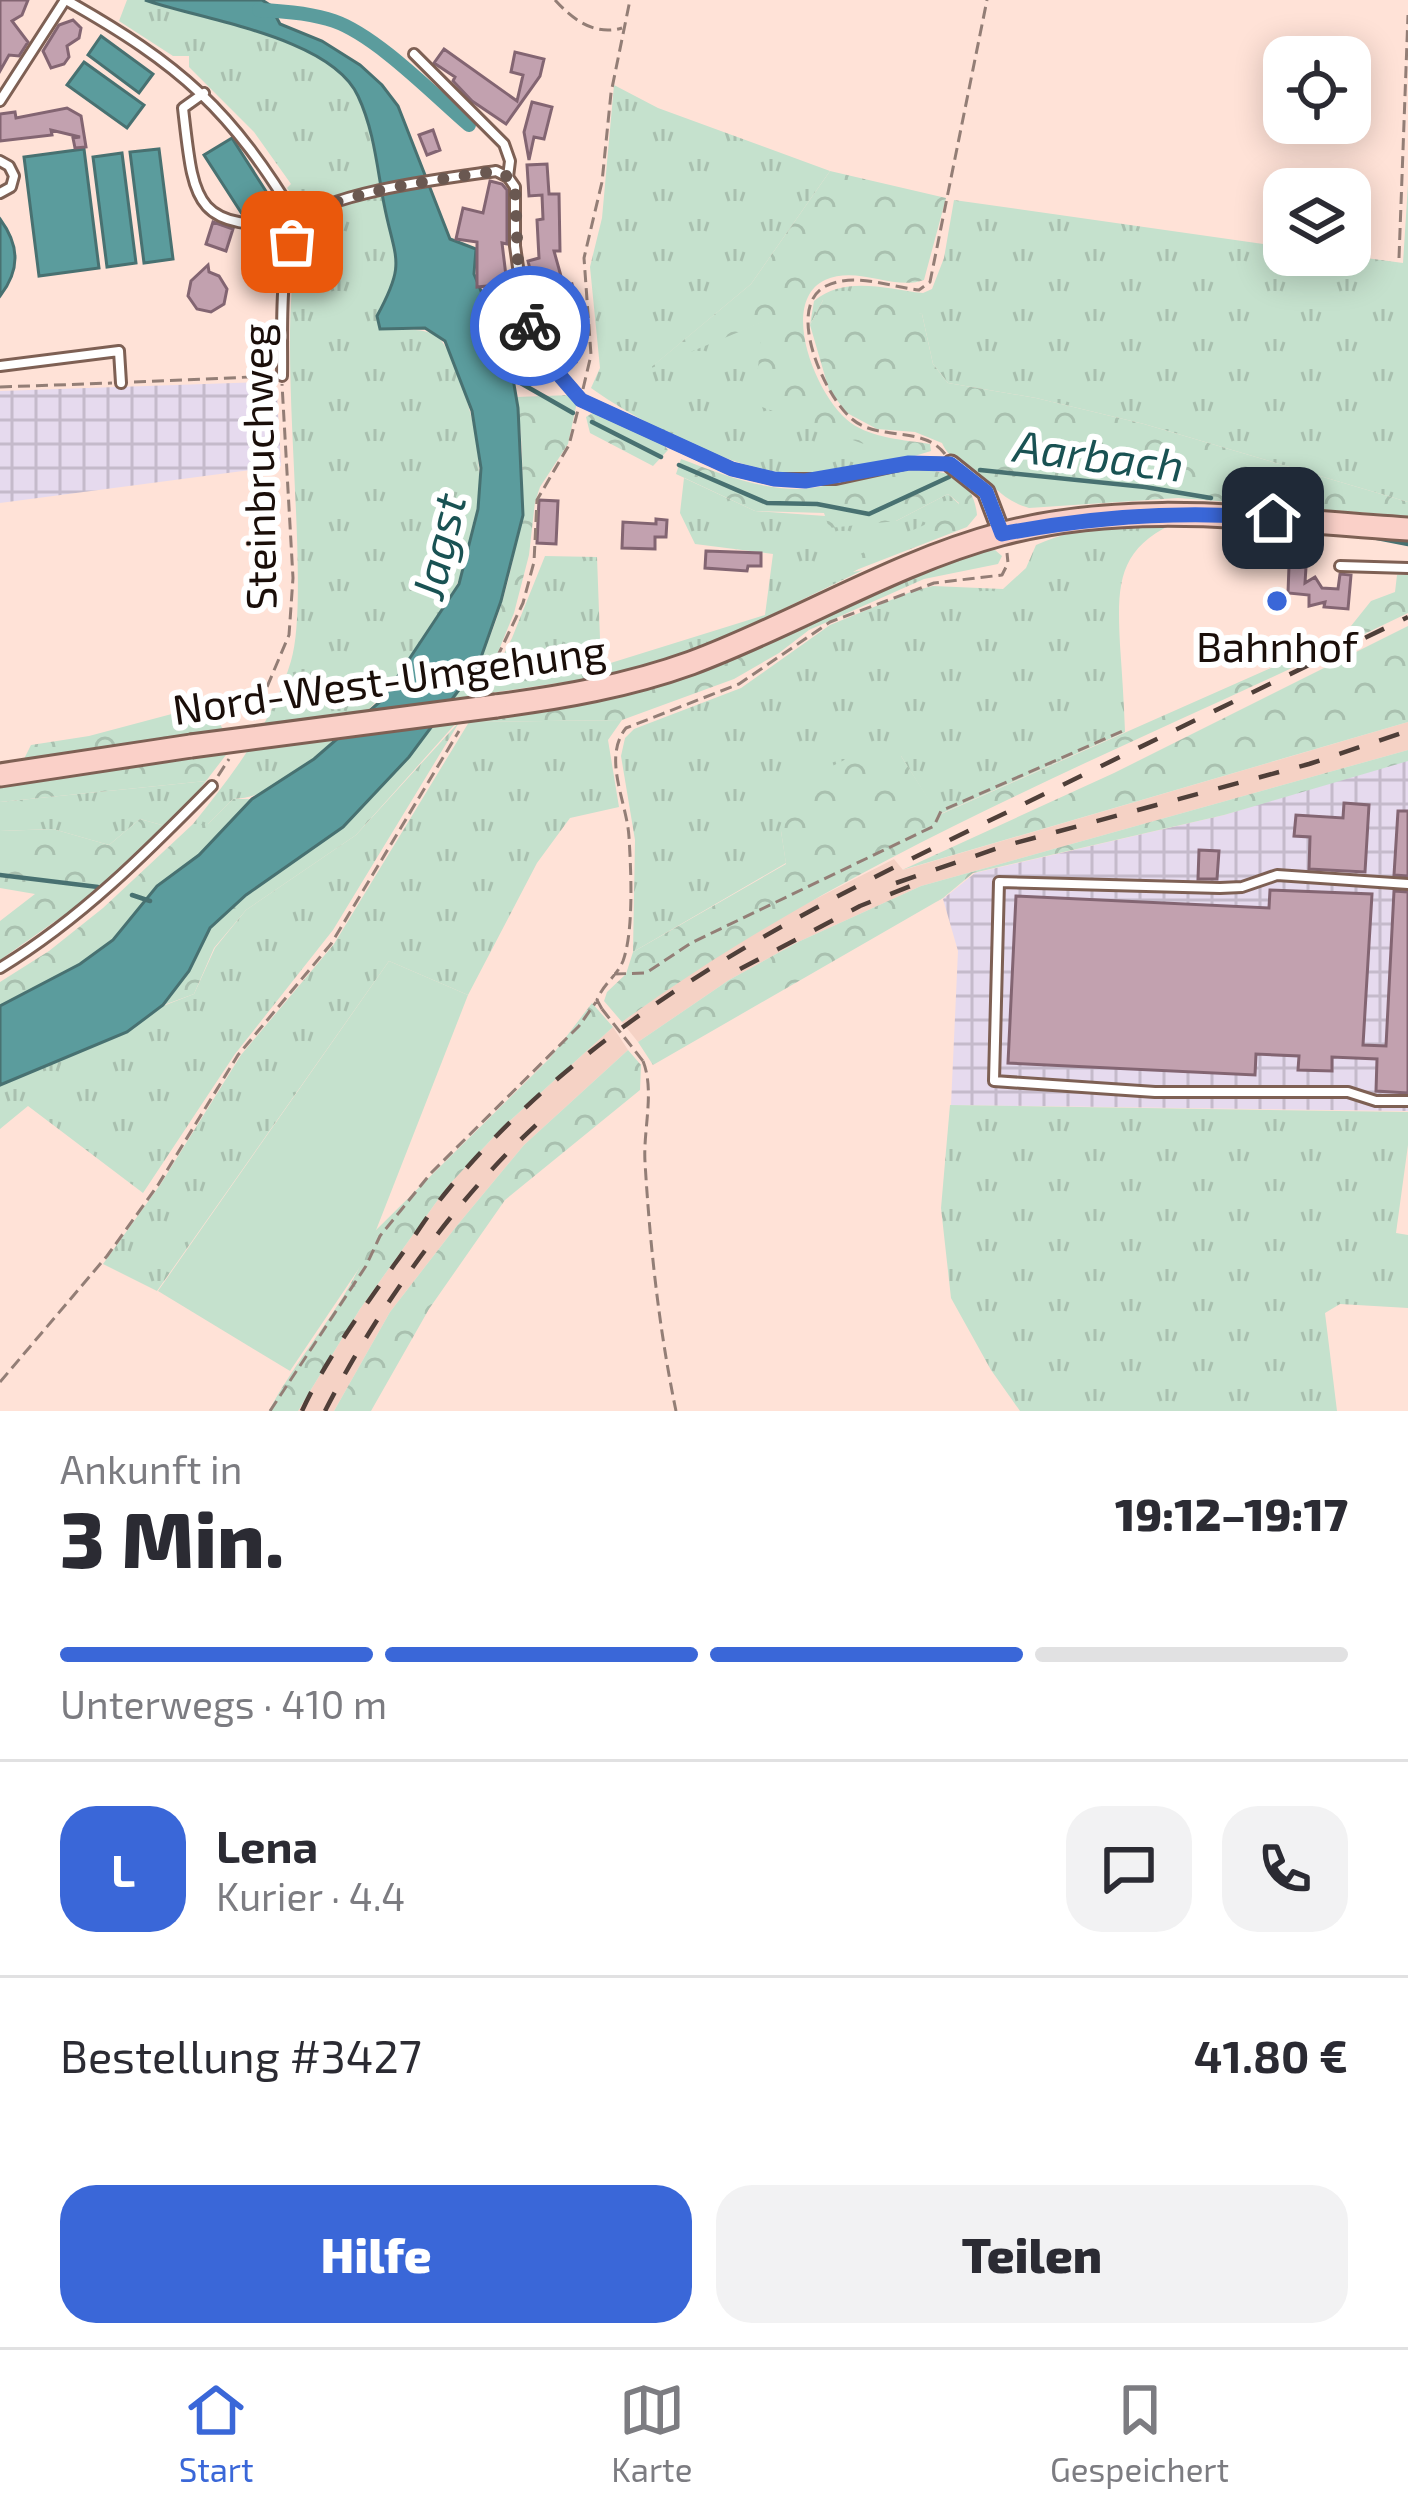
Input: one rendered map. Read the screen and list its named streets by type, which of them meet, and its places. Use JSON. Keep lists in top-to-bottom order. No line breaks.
{"streets":{"main road":["Nord-West-Umgehung"],"lane":["Steinbruchweg"]},"water":["Aarbach","Jagst"],"places":["Bahnhof"],"page":{"heading":["3 Min.","Ankunft in","19:12–19:17"],"panel":["Lena","Kurier · 4.4","Bestellung #3427","41.80 €"],"bar":"Unterwegs · 410 m","round":"L","buttons":["Hilfe","Teilen"],"tabs":["Start","Karte","Gespeichert"]}}
